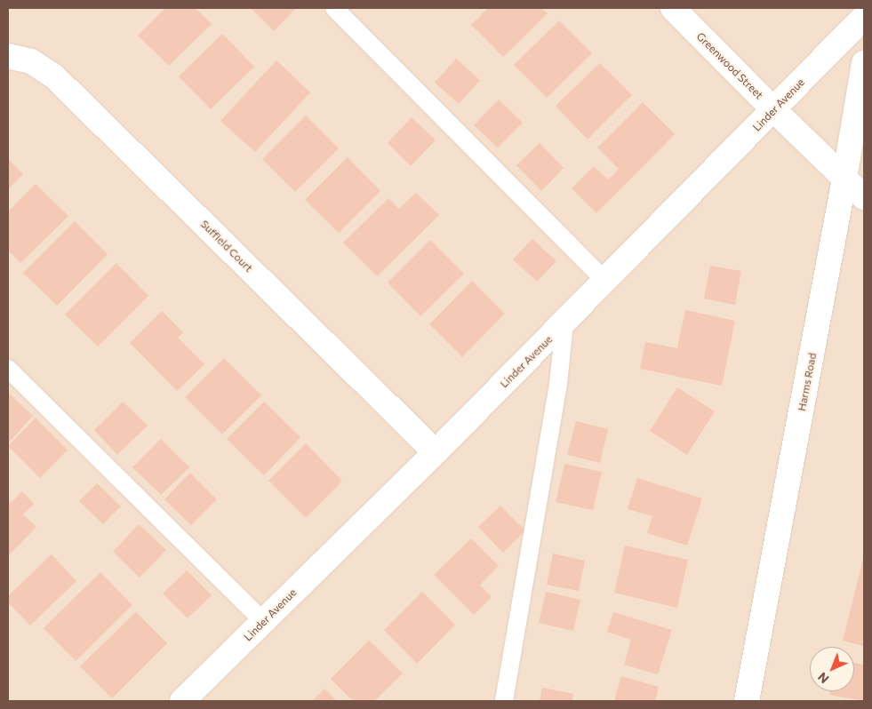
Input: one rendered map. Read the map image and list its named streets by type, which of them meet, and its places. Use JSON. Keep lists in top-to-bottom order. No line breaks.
{"streets":{"street":["Greenwood Street","Linder Avenue","Suffield Court","Harms Road"]},"crossings":[["Greenwood Street","Linder Avenue"],["Greenwood Street","Harms Road"],["Linder Avenue","Suffield Court"]],"north":"bottom left"}
